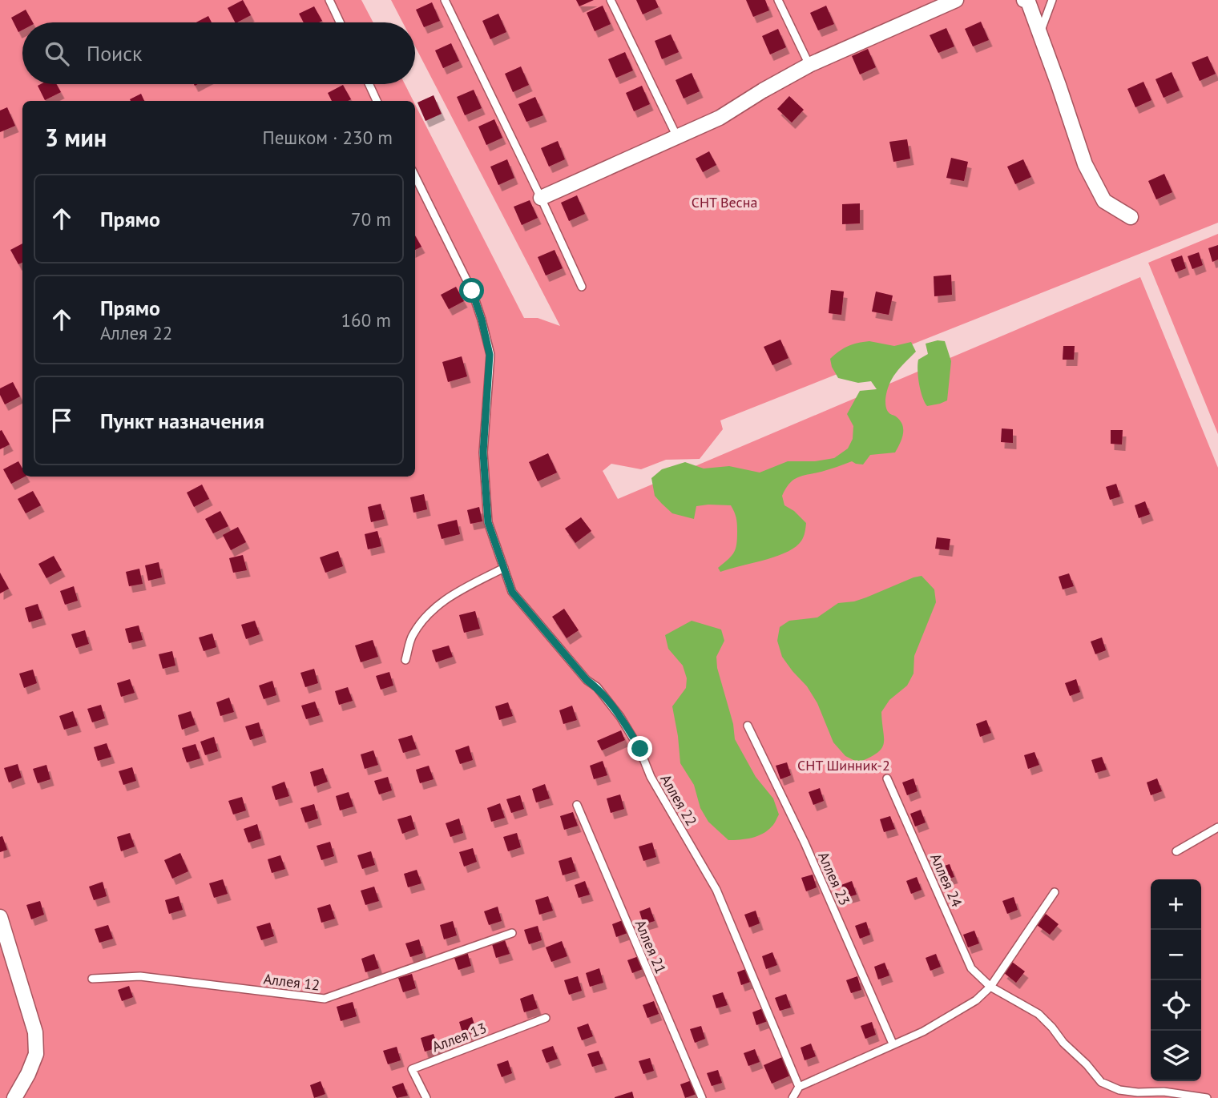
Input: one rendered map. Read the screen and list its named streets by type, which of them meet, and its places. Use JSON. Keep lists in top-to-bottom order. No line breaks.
{"streets":{"lane":["Аллея 22","Аллея 23","Аллея 24","Аллея 21","Аллея 12","Аллея 13"]},"parks":["СНТ Весна","СНТ Шинник-2"],"page":{"search":"Поиск","heading":["3 мин","Пешком · 230 m"],"list":[["Прямо","70 m"],["Прямо","Аллея 22","160 m"],"Пункт назначения"],"map_buttons":["+","−"]}}
